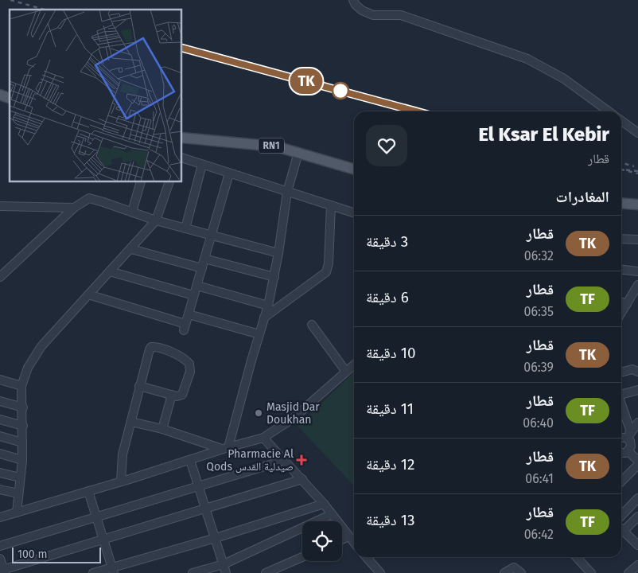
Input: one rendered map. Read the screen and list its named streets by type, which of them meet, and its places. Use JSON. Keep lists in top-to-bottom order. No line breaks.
{"streets":{"main road":["RN1"]},"places":{"other":["Masjid Dar Doukhan"],"health":["Pharmacie Al Qods صيدلية القدس"]},"scale_bar":"100 m","page":{"on_map":"TK","heading":[["El Ksar El Kebir","قطار"],"المغادرات"],"list":[{"mark":"TK","name":"قطار","note":"06:32","value":"3 دقيقة"},{"mark":"TF","name":"قطار","note":"06:35","value":"6 دقيقة"},{"mark":"TK","name":"قطار","note":"06:39","value":"10 دقيقة"},{"mark":"TF","name":"قطار","note":"06:40","value":"11 دقيقة"},{"mark":"TK","name":"قطار","note":"06:41","value":"12 دقيقة"},{"mark":"TF","name":"قطار","note":"06:42","value":"13 دقيقة"}],"scale":"100 m"}}
